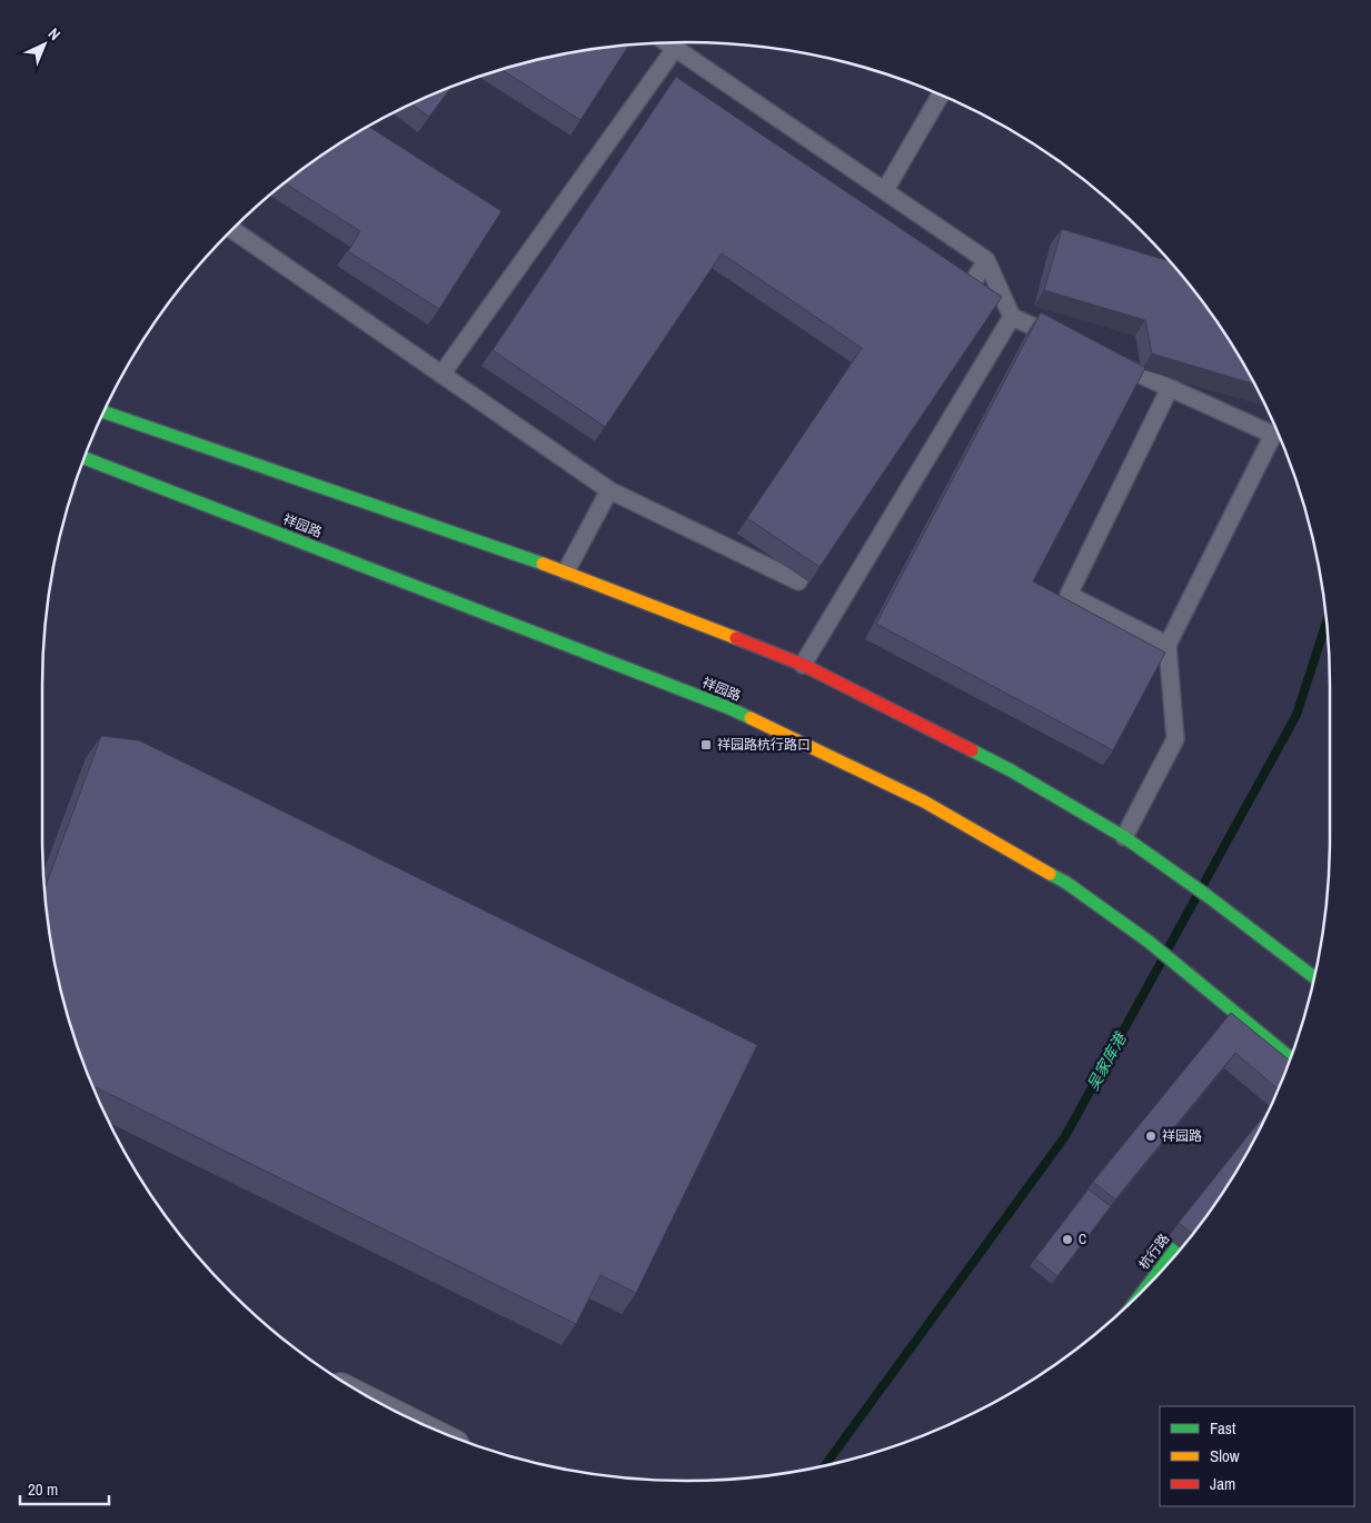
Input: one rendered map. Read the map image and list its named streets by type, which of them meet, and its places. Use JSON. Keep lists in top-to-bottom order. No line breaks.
{"streets":{"main road":["祥园路","杭行路"]},"water":["吴家库港"],"places":{"transit":["祥园路杭行路口"],"other":["祥园路","C"]},"legend":["Fast","Slow","Jam"],"scale_bar":"20 m","north":"top right"}
